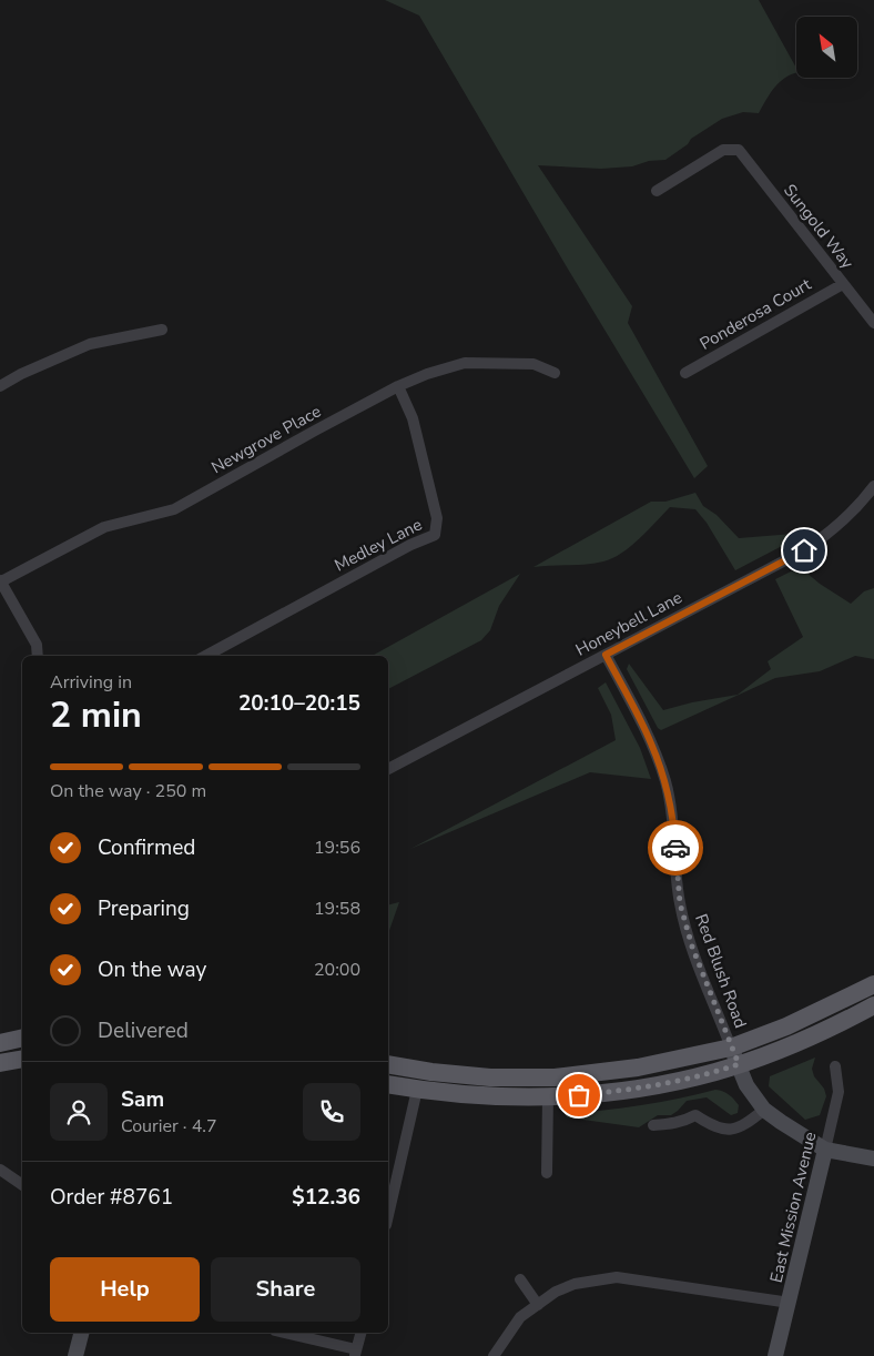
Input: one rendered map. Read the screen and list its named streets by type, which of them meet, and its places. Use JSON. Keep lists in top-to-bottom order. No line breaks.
{"streets":{"main road":["East Mission Avenue"],"street":["Sungold Way","Ponderosa Court","Newgrove Place","Medley Lane","Honeybell Lane","Red Blush Road"]},"crossings":[["Sungold Way","Ponderosa Court"],["Newgrove Place","Medley Lane"],["Honeybell Lane","Red Blush Road"]],"north":"top left","page":{"heading":["2 min","Arriving in","20:10–20:15"],"panel":["Sam","Courier · 4.7","Order #8761","$12.36"],"bar":"On the way · 250 m","list":[["Confirmed","19:56"],["Preparing","19:58"],["On the way","20:00"],"Delivered"],"buttons":["Help","Share"]}}
